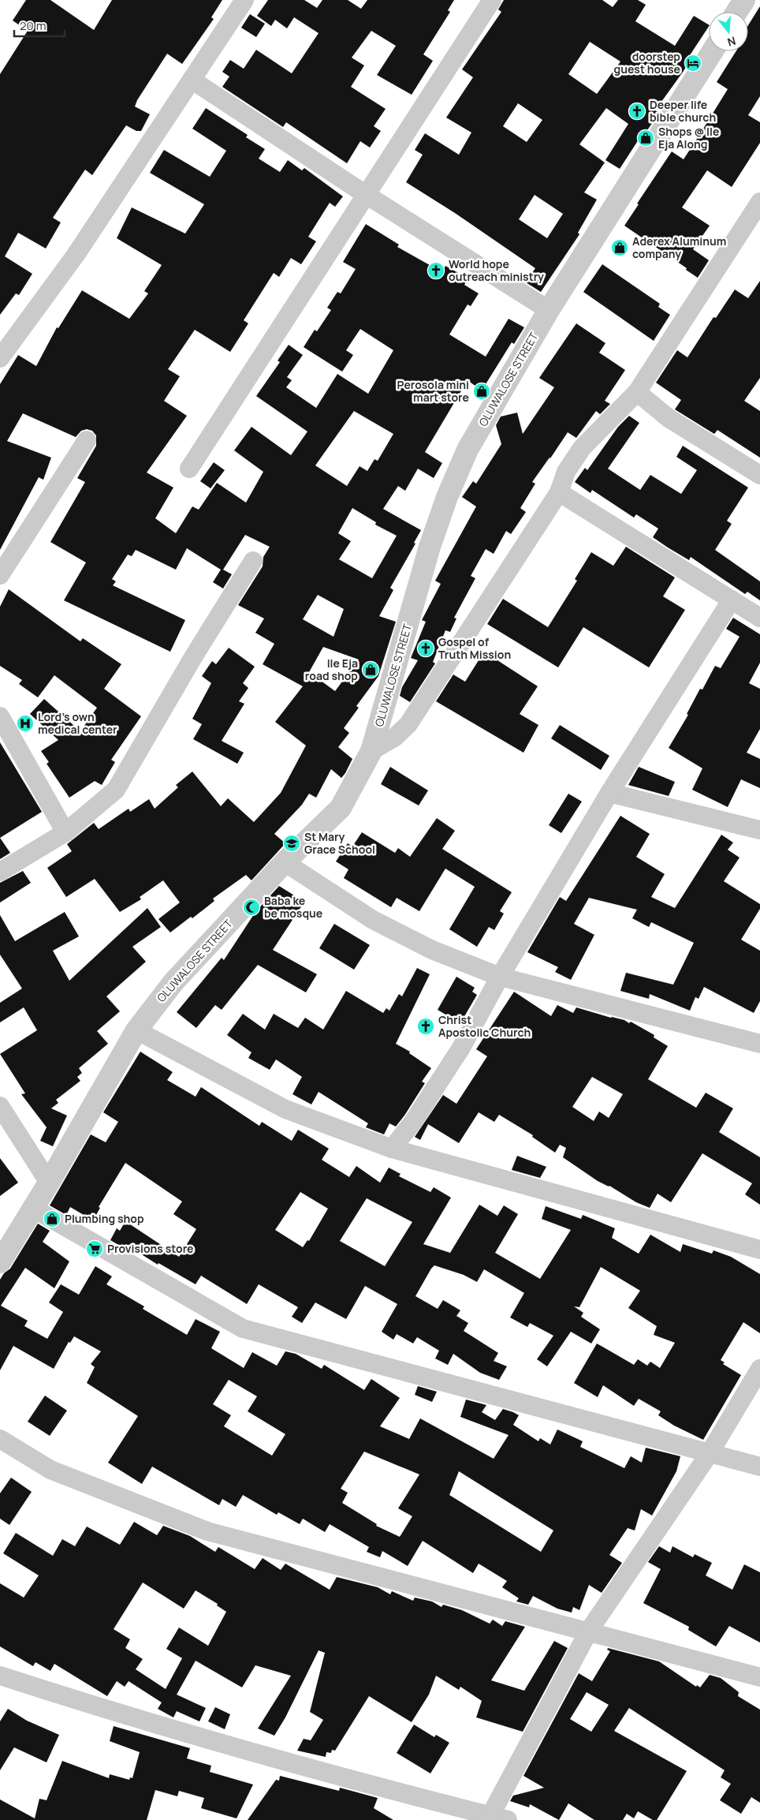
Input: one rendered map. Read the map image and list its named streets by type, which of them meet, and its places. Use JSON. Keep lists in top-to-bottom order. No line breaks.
{"streets":{"street":["OLUWALOSE STREET"]},"places":{"hotel":["doorstep guest house"],"church":["Deeper life bible church","World hope outreach ministry","Gospel of Truth Mission","Christ Apostolic Church"],"shop":["Shops @ Ile Eja Along","Aderex Aluminum company","Perosola mini mart store","Ile Eja road shop","Plumbing shop"],"hospital":["Lord's own medical center"],"school or university":["St Mary Grace School"],"mosque":["Baba ke be mosque"],"supermarket":["Provisions store"]},"scale_bar":"20 m","north":"bottom"}
